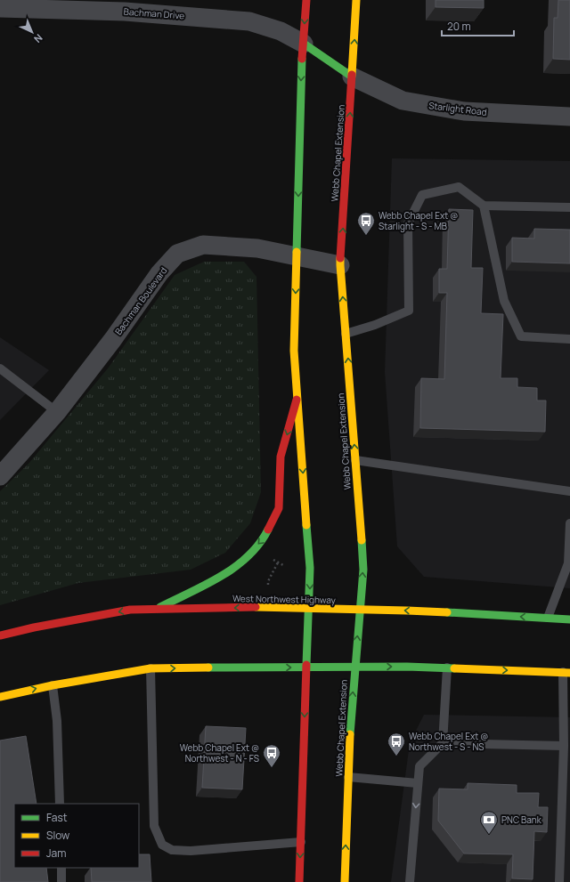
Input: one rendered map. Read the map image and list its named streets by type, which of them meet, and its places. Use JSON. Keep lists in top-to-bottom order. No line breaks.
{"streets":{"main road":["Webb Chapel Extension","West Northwest Highway"],"street":["Bachman Drive","Starlight Road","Bachman Boulevard"]},"crossings":[["Starlight Road","Webb Chapel Extension"],["Webb Chapel Extension","Bachman Boulevard"],["Webb Chapel Extension","West Northwest Highway"]],"places":{"bus stop":["Webb Chapel Ext @ Starlight - S - MB","Webb Chapel Ext @ Northwest - S - NS","Webb Chapel Ext @ Northwest - N - FS"],"bank":["PNC Bank"]},"legend":["Fast","Slow","Jam"],"scale_bar":"20 m","north":"bottom right"}
